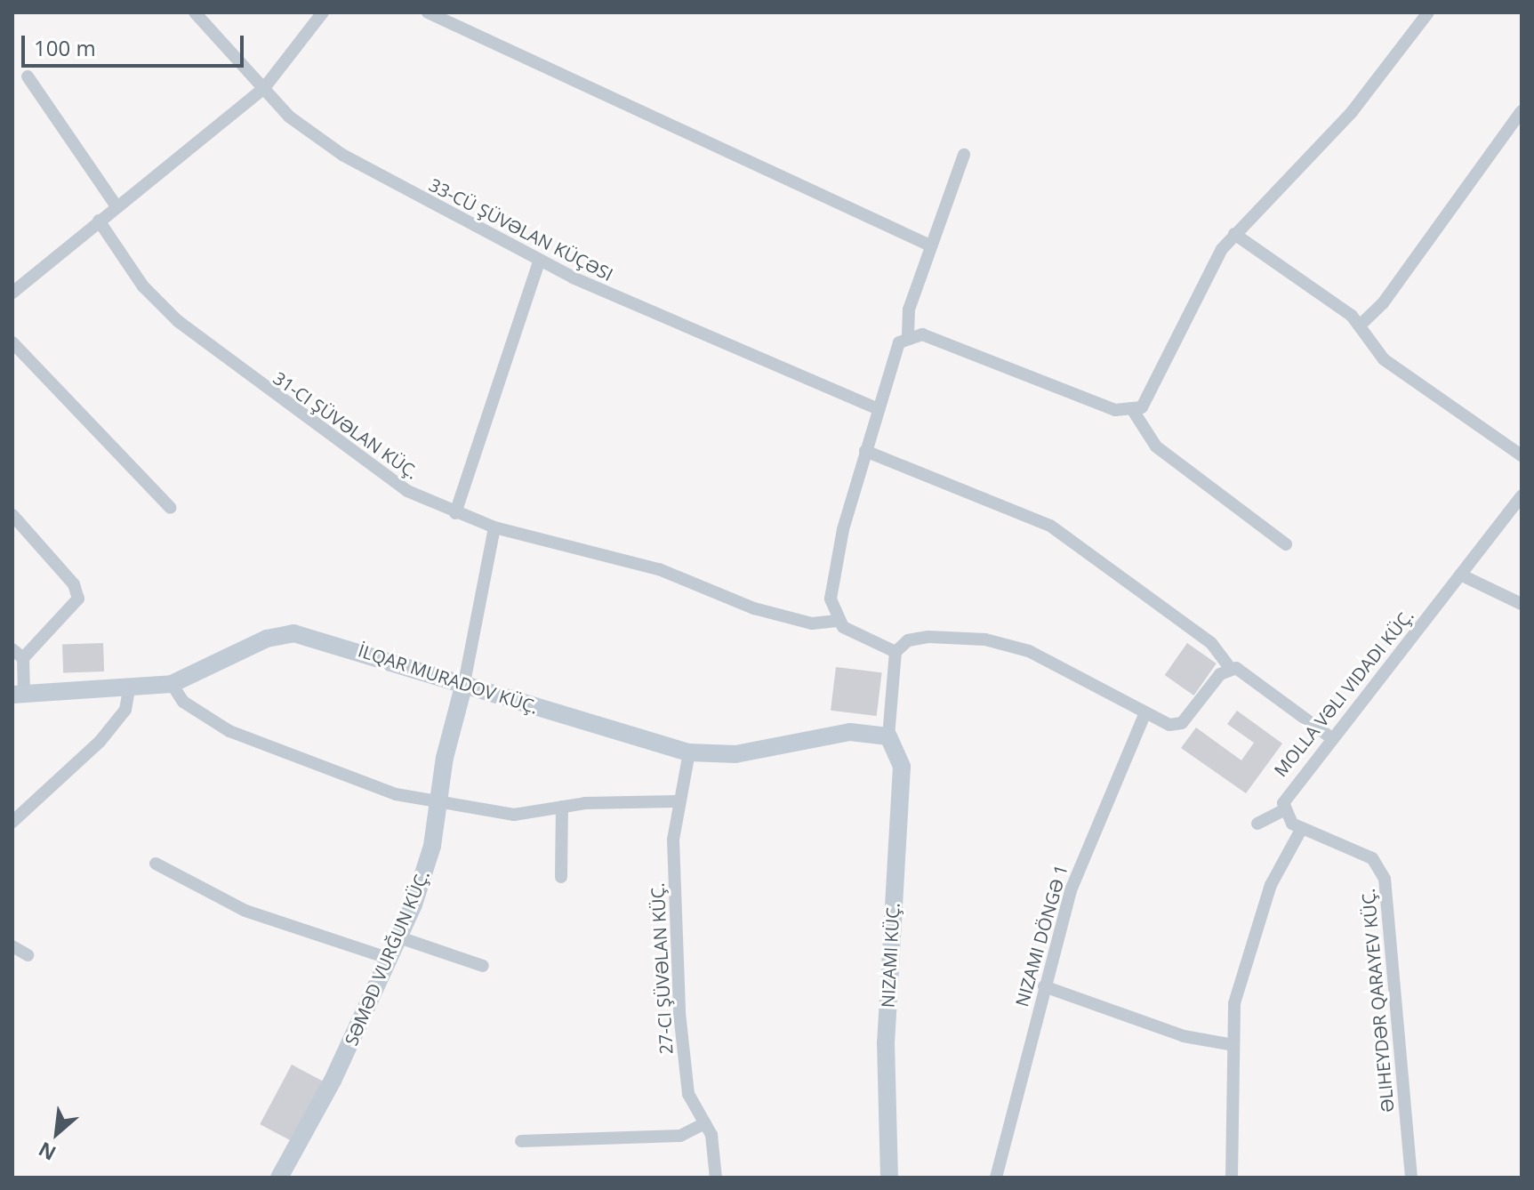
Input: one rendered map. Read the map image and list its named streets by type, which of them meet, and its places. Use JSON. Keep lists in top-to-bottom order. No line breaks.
{"streets":{"street":["33-CÜ ŞÜVƏLAN KÜÇƏSI","31-CI ŞÜVƏLAN KÜÇ.","İLQAR MURADOV KÜÇ.","MOLLA VƏLI VIDADI KÜÇ.","NIZAMI DÖNGƏ 1","NIZAMI KÜÇ.","SƏMƏD VURĞUN KÜÇ.","27-CI ŞÜVƏLAN KÜÇ.","ƏLIHEYDƏR QARAYEV KÜÇ."]},"crossings":[["İLQAR MURADOV KÜÇ.","NIZAMI KÜÇ."],["İLQAR MURADOV KÜÇ.","SƏMƏD VURĞUN KÜÇ."],["İLQAR MURADOV KÜÇ.","27-CI ŞÜVƏLAN KÜÇ."]],"scale_bar":"100 m","north":"bottom left"}
